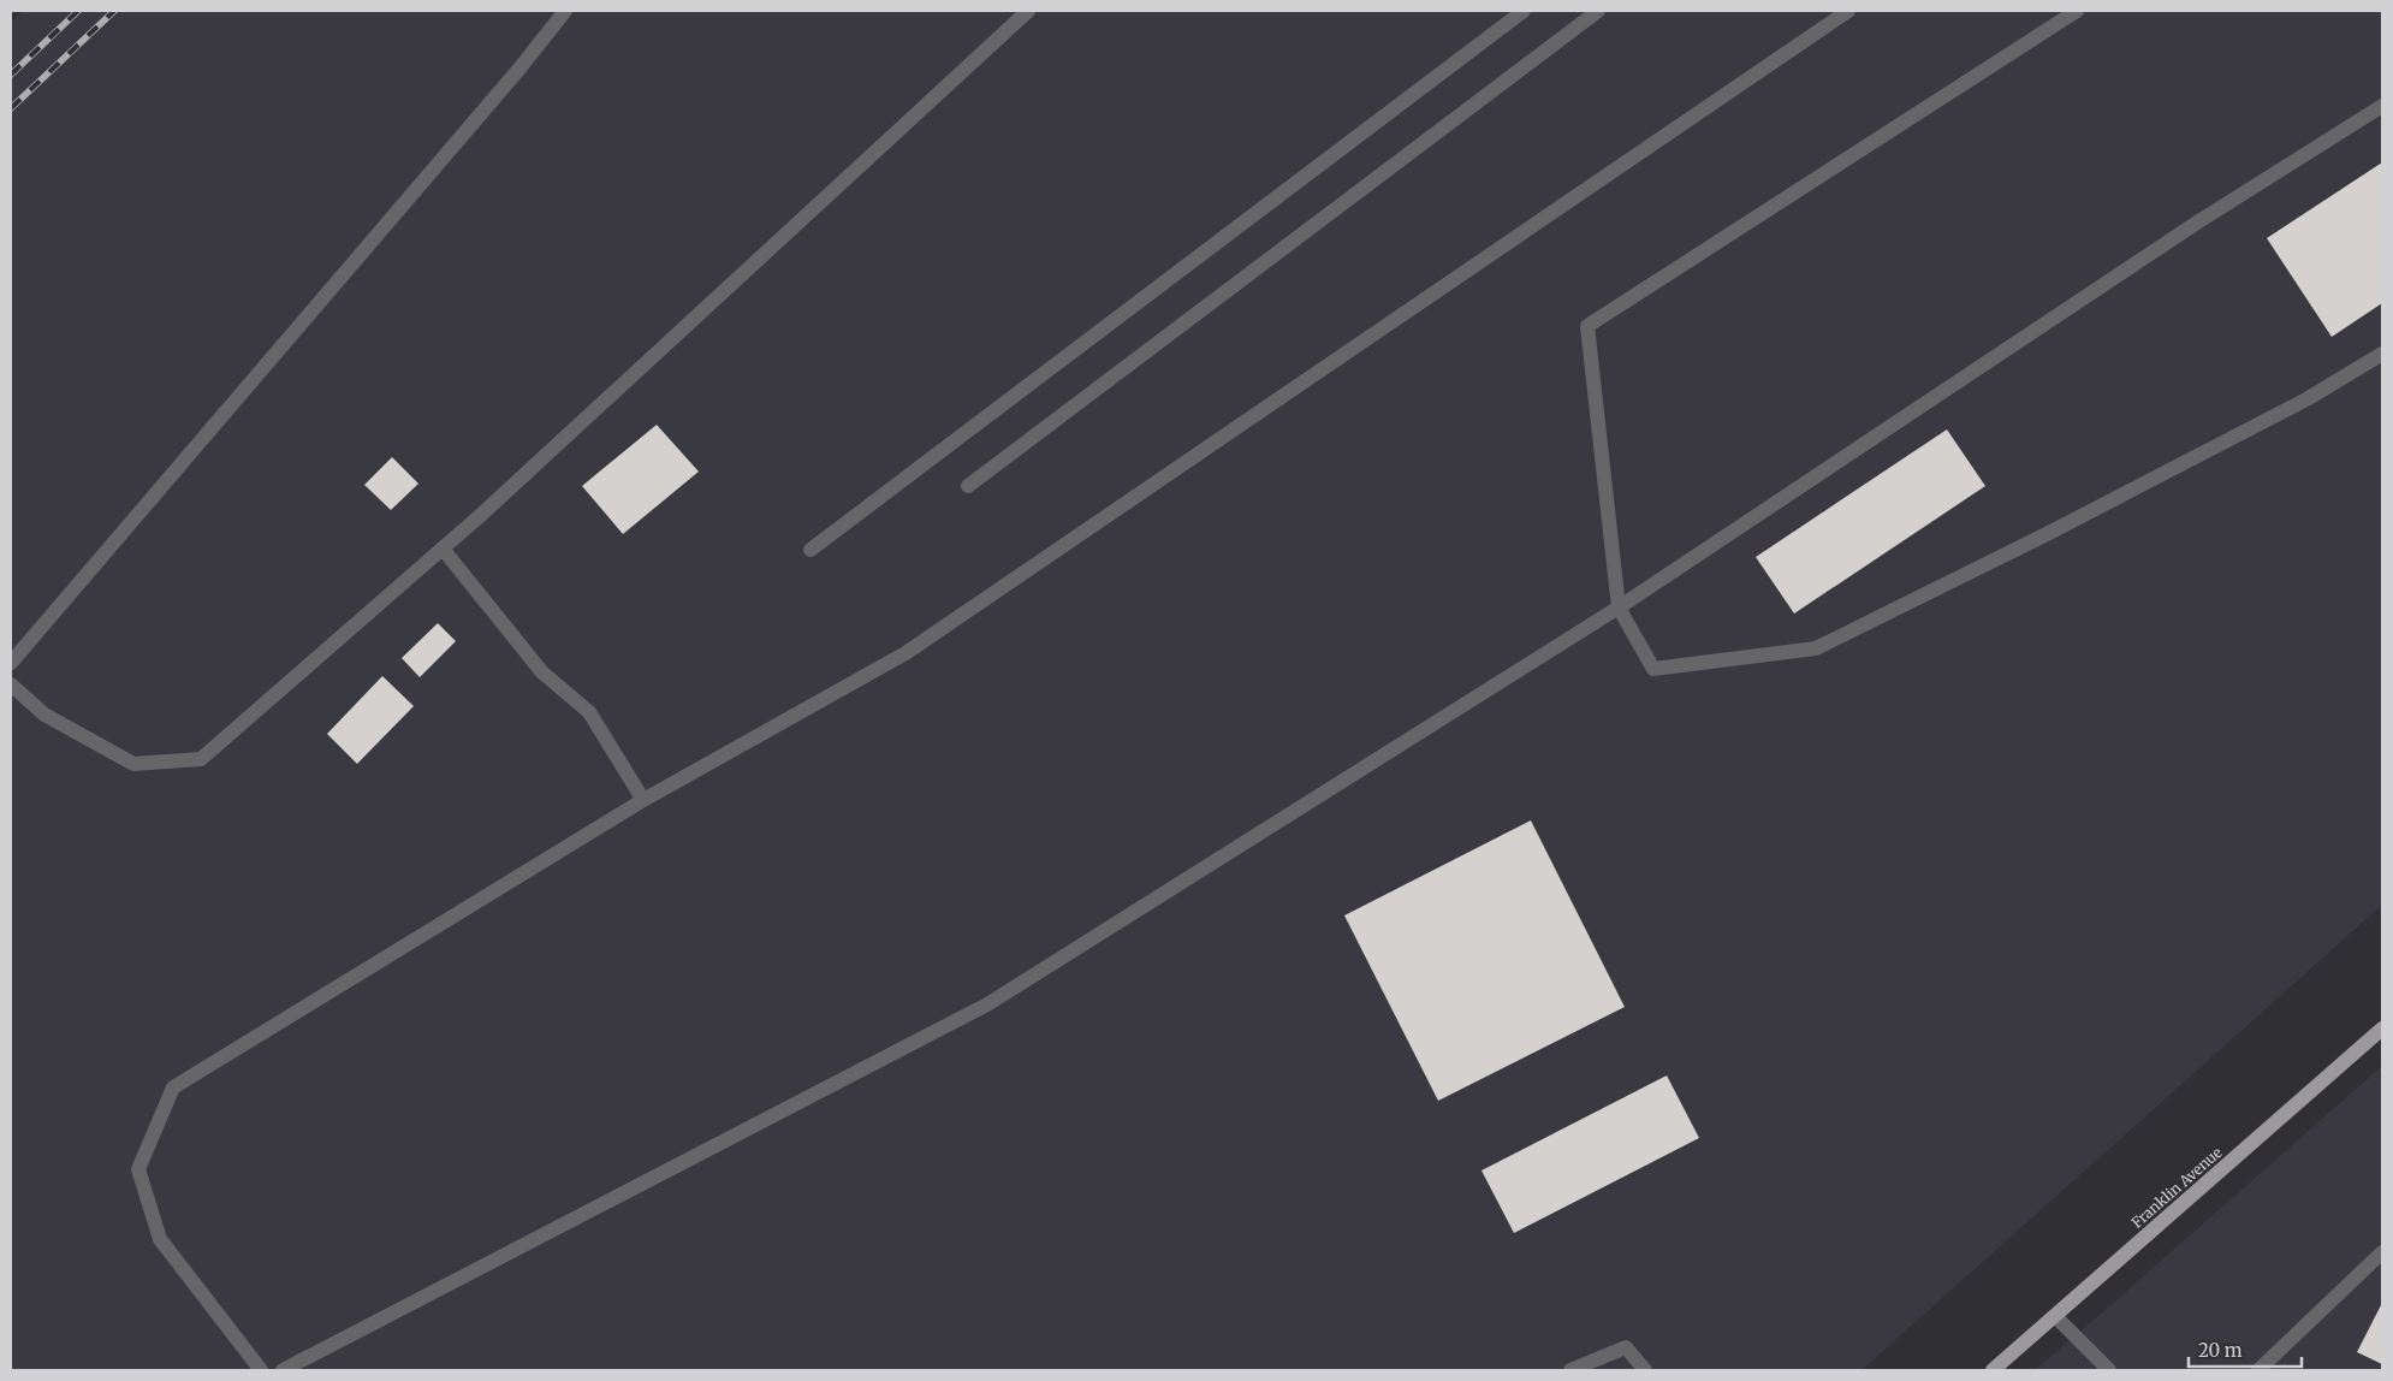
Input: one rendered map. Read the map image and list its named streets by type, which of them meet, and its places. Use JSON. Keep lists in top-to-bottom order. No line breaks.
{"streets":{"main road":["Franklin Avenue"]},"scale_bar":"20 m"}
